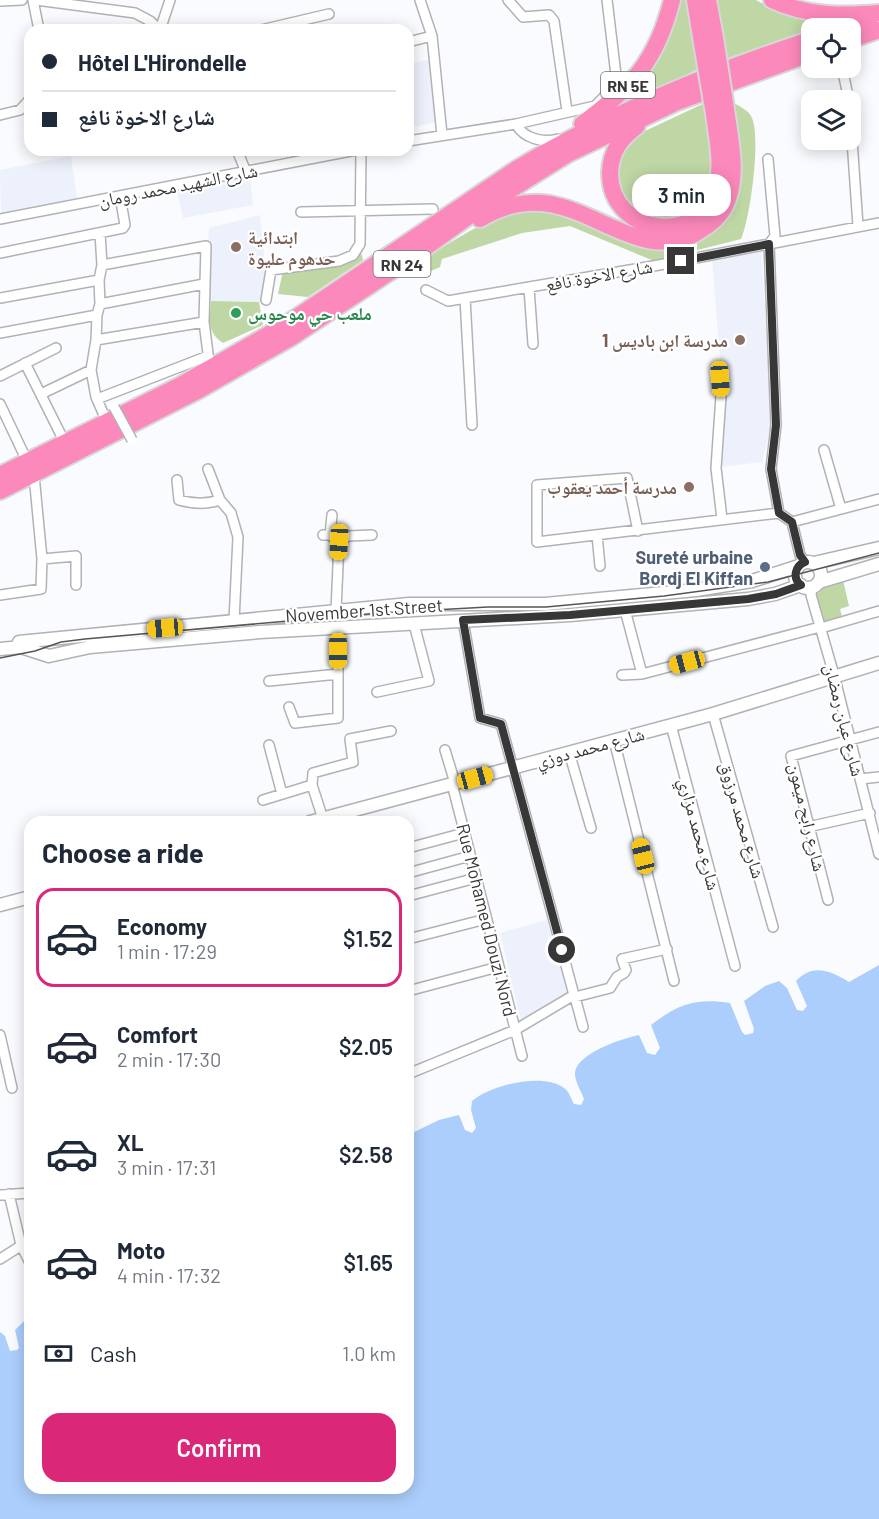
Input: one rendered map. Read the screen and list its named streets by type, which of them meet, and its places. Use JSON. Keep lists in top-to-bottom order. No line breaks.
{"streets":{"highway":["RN 5E","RN 24"],"main road":["November 1st Street","شارع محمد دوزي"],"street":["شارع الشهيد محمد رومان","شارع الاخوة نافع","شارع عبان رمضان","شارع رابح ميمون","شارع محمد مرزوق","شارع محمد مزاري","Rue Mohamed Douzi Nord"]},"crossings":[["RN 5E","RN 24"],["November 1st Street","شارع عبان رمضان"],["شارع عبان رمضان","شارع محمد دوزي"],["شارع عبان رمضان","شارع رابح ميمون"],["شارع محمد دوزي","شارع محمد مرزوق"],["شارع محمد دوزي","شارع محمد مزاري"],["شارع محمد دوزي","Rue Mohamed Douzi Nord"]],"places":["ابتدائية حدهوم عليوة","ملعب حي موحوس","مدرسة ابن باديس 1","مدرسة أحمد يعقوب","Sureté urbaine Bordj El Kiffan"],"page":{"banner":["Hôtel L'Hirondelle","شارع الاخوة نافع"],"bubble":"3 min","heading":"Choose a ride","list":[{"name":"Economy","note":"1 min · 17:29","value":"$1.52"},{"name":"Comfort","note":"2 min · 17:30","value":"$2.05"},{"name":"XL","note":"3 min · 17:31","value":"$2.58"},{"name":"Moto","note":"4 min · 17:32","value":"$1.65"}],"pay":["Cash","1.0 km"],"buttons":"Confirm"}}
